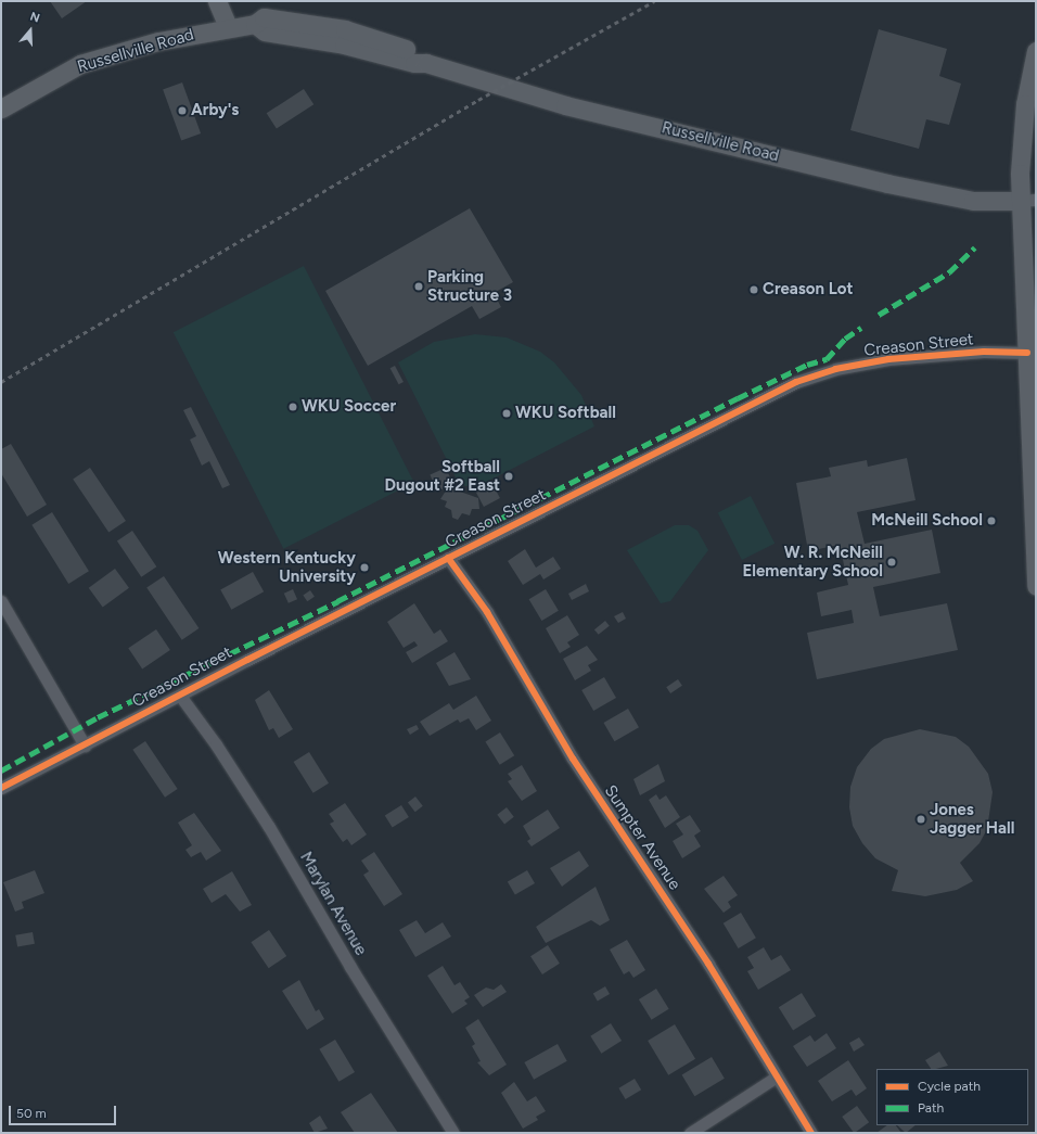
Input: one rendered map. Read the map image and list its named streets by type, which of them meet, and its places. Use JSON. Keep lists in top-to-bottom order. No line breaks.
{"streets":{"main road":["Russellville Road"],"street":["Creason Street","Sumpter Avenue","Marylan Avenue"]},"crossings":[["Creason Street","Sumpter Avenue"],["Creason Street","Marylan Avenue"]],"places":["Arby's","Parking Structure 3","Creason Lot","WKU Soccer","WKU Softball","Softball Dugout #2 East","McNeill School","W. R. McNeill Elementary School","Western Kentucky University","Jones Jagger Hall"],"legend":["Cycle path","Path"],"scale_bar":"50 m","north":"top"}
